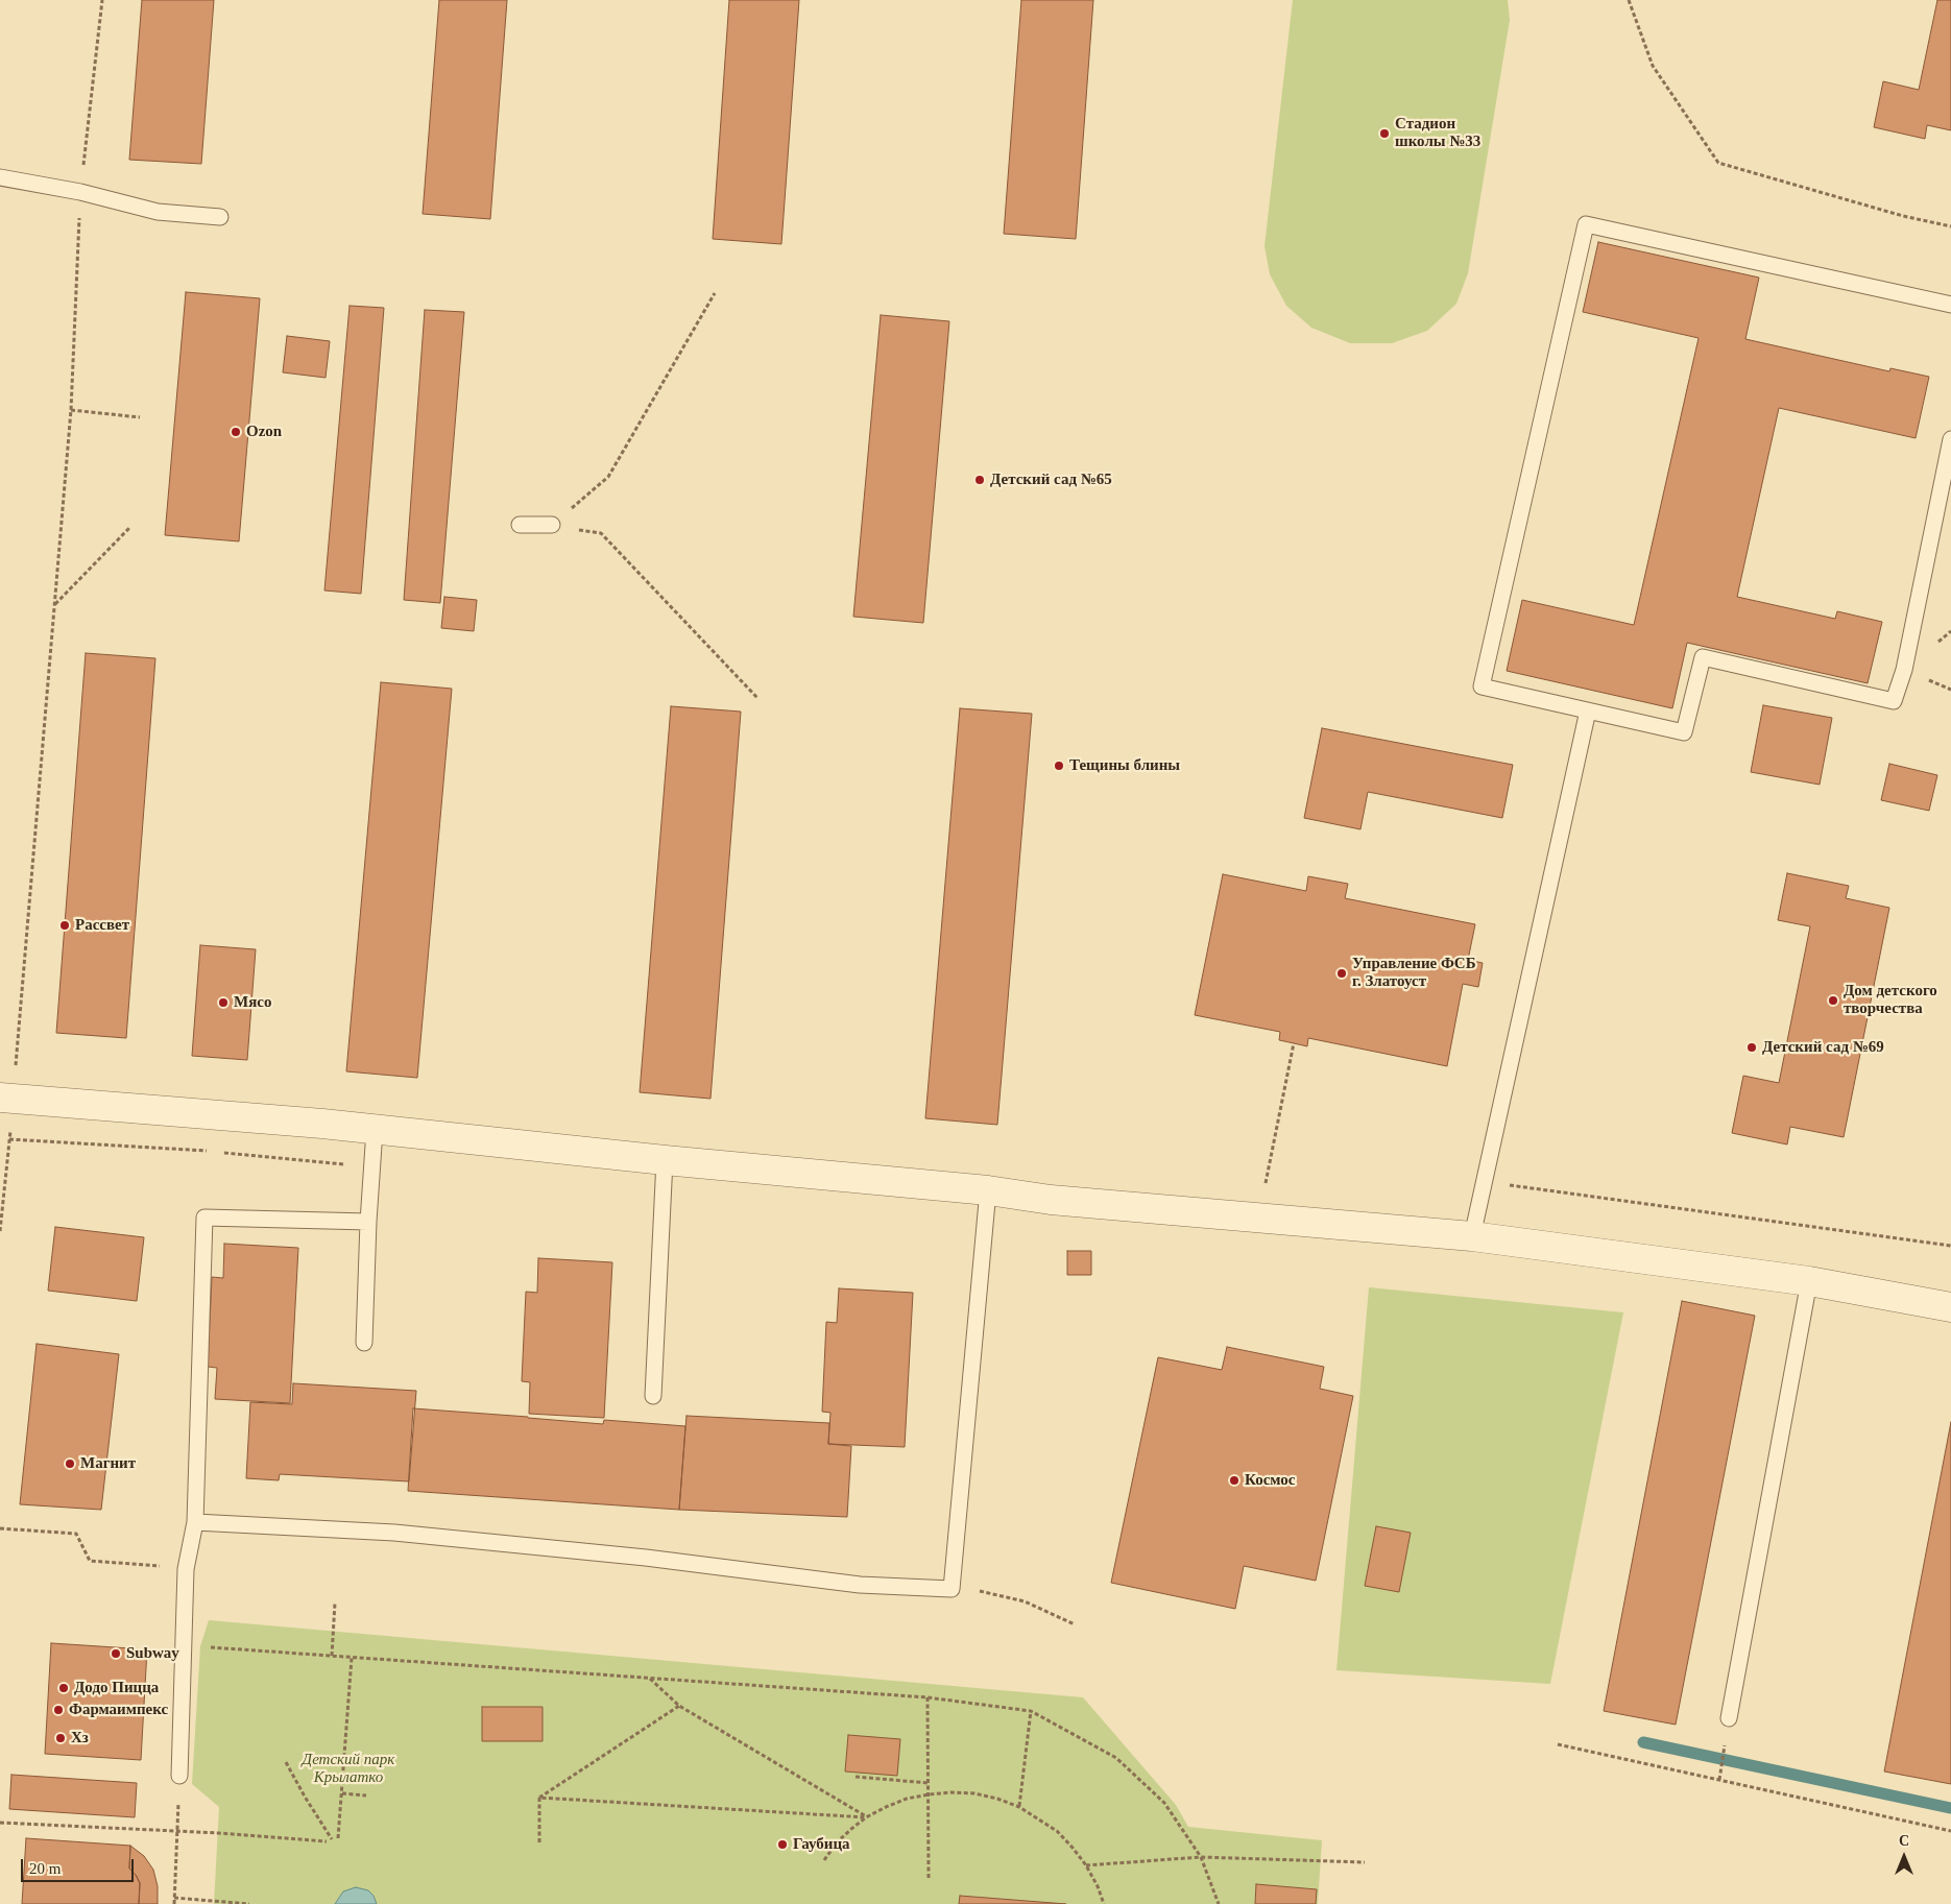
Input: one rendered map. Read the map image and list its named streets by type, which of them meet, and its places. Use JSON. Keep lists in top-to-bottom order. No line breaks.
{"parks":["Детский парк Крылатко"],"places":["Стадион школы №33","Ozon","Детский сад №65","Тещины блины","Рассвет","Управление ФСБ г. Златоуст","Дом детского творчества","Мясо","Детский сад №69","Магнит","Космос","Subway","Додо Пицца","Фармаимпекс","Хз","Гаубица"],"scale_bar":"20 m","north":"top"}
